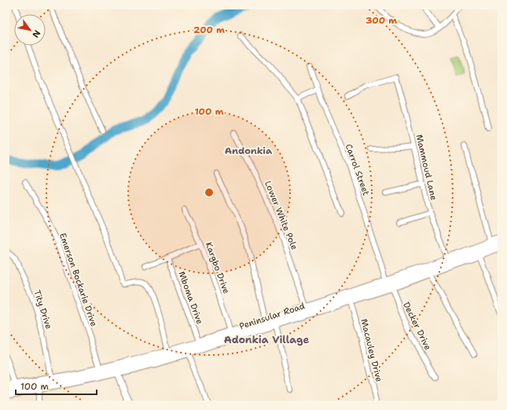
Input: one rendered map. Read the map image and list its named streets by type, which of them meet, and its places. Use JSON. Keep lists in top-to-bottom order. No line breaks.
{"streets":{"main road":["Peninsular Road"],"street":["Mammoud Lane","Carrol Street","Lower White Pole","Kargbo Drive","Emerson Bockarie Drive","Mboma Drive","Tity Drive","Decker Drive","Macauley Drive"]},"crossings":[["Mammoud Lane","Peninsular Road"],["Carrol Street","Peninsular Road"],["Carrol Street","Decker Drive"],["Lower White Pole","Peninsular Road"],["Kargbo Drive","Peninsular Road"],["Emerson Bockarie Drive","Peninsular Road"],["Mboma Drive","Peninsular Road"],["Tity Drive","Peninsular Road"],["Peninsular Road","Decker Drive"],["Peninsular Road","Macauley Drive"]],"districts":["Andonkia","Adonkia Village"],"scale_bar":"100 m","north":"bottom right","rings":["300 m","200 m","100 m"]}
